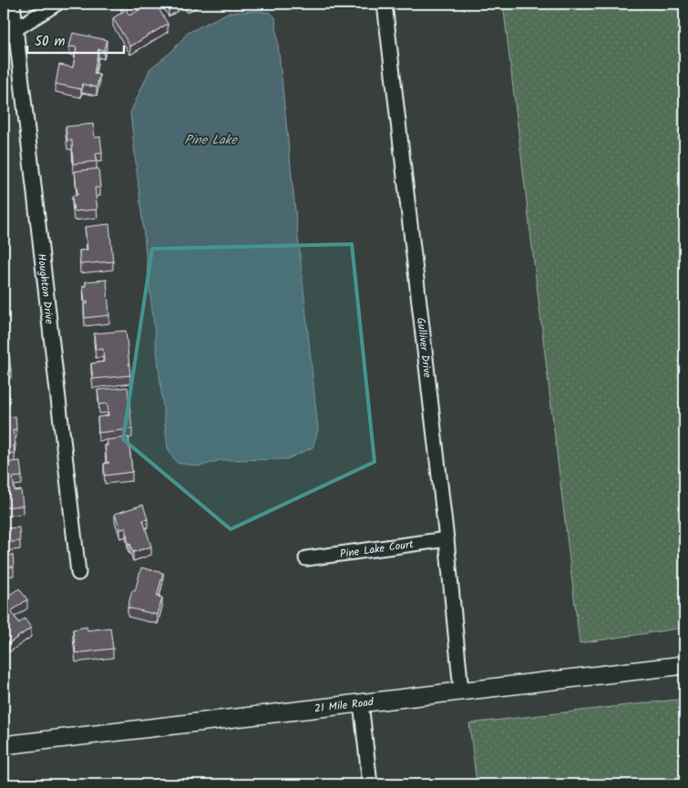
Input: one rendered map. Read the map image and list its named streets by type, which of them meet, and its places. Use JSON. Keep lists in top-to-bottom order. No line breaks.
{"streets":{"street":["Houghton Drive","Gulliver Drive","Pine Lake Court","21 Mile Road"]},"crossings":[["Gulliver Drive","Pine Lake Court"],["Gulliver Drive","21 Mile Road"]],"water":["Pine Lake"],"scale_bar":"50 m"}
